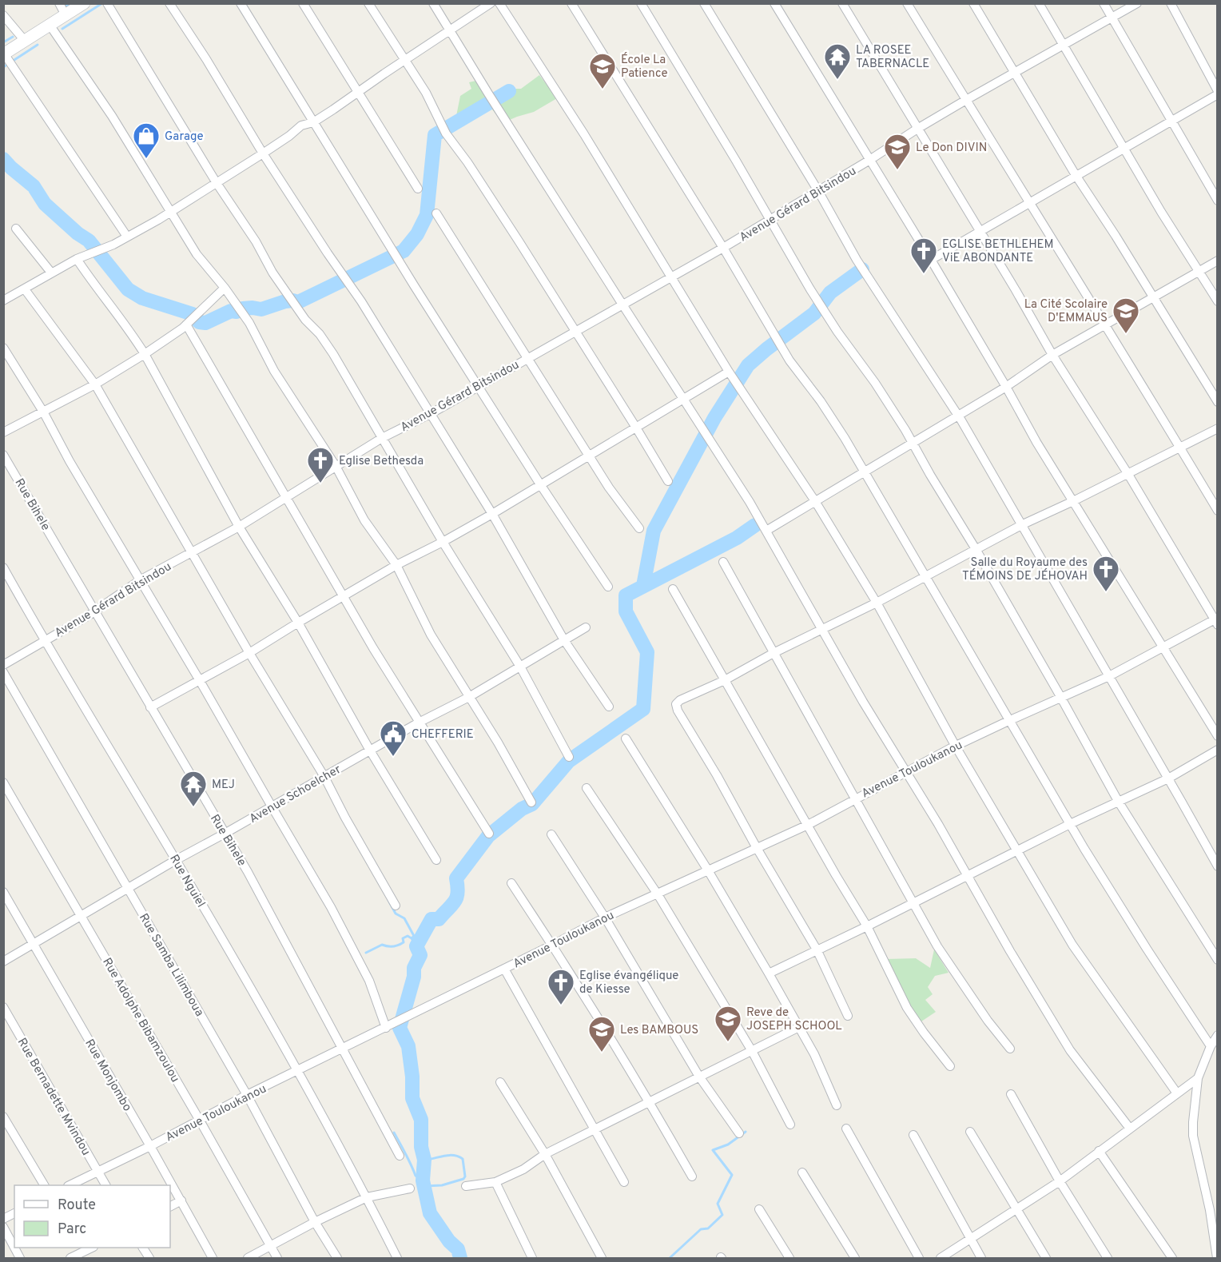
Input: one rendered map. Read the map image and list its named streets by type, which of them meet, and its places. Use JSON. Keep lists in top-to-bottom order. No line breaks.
{"streets":{"street":["Avenue Gérard Bitsindou","Rue Bihele","Avenue Touloukanou","Avenue Schoelcher","Rue Nguiel","Rue Samba Lilimboua","Rue Adolphe Bibamzoulou","Rue Monjombo","Rue Bernadette Mvindou"]},"crossings":[["Avenue Gérard Bitsindou","Rue Bihele"],["Avenue Gérard Bitsindou","Rue Nguiel"],["Rue Bihele","Avenue Touloukanou"],["Rue Bihele","Avenue Schoelcher"],["Avenue Touloukanou","Rue Nguiel"],["Avenue Touloukanou","Rue Samba Lilimboua"],["Avenue Touloukanou","Rue Adolphe Bibamzoulou"],["Avenue Touloukanou","Rue Monjombo"],["Avenue Touloukanou","Rue Bernadette Mvindou"],["Avenue Schoelcher","Rue Nguiel"],["Avenue Schoelcher","Rue Samba Lilimboua"],["Avenue Schoelcher","Rue Adolphe Bibamzoulou"],["Avenue Schoelcher","Rue Monjombo"]],"places":{"temple":["LA ROSEE TABERNACLE","MEJ"],"school or university":["École La Patience","Le Don DIVIN","La Cité Scolaire D'EMMAUS","Reve de JOSEPH SCHOOL","Les BAMBOUS"],"shop":["Garage"],"church":["EGLISE BETHLEHEM ViE ABONDANTE","Eglise Bethesda","Salle du Royaume des TÉMOINS DE JÉHOVAH","Eglise évangélique de Kiesse"],"public building":["CHEFFERIE"]},"legend":["Route","Parc"]}
